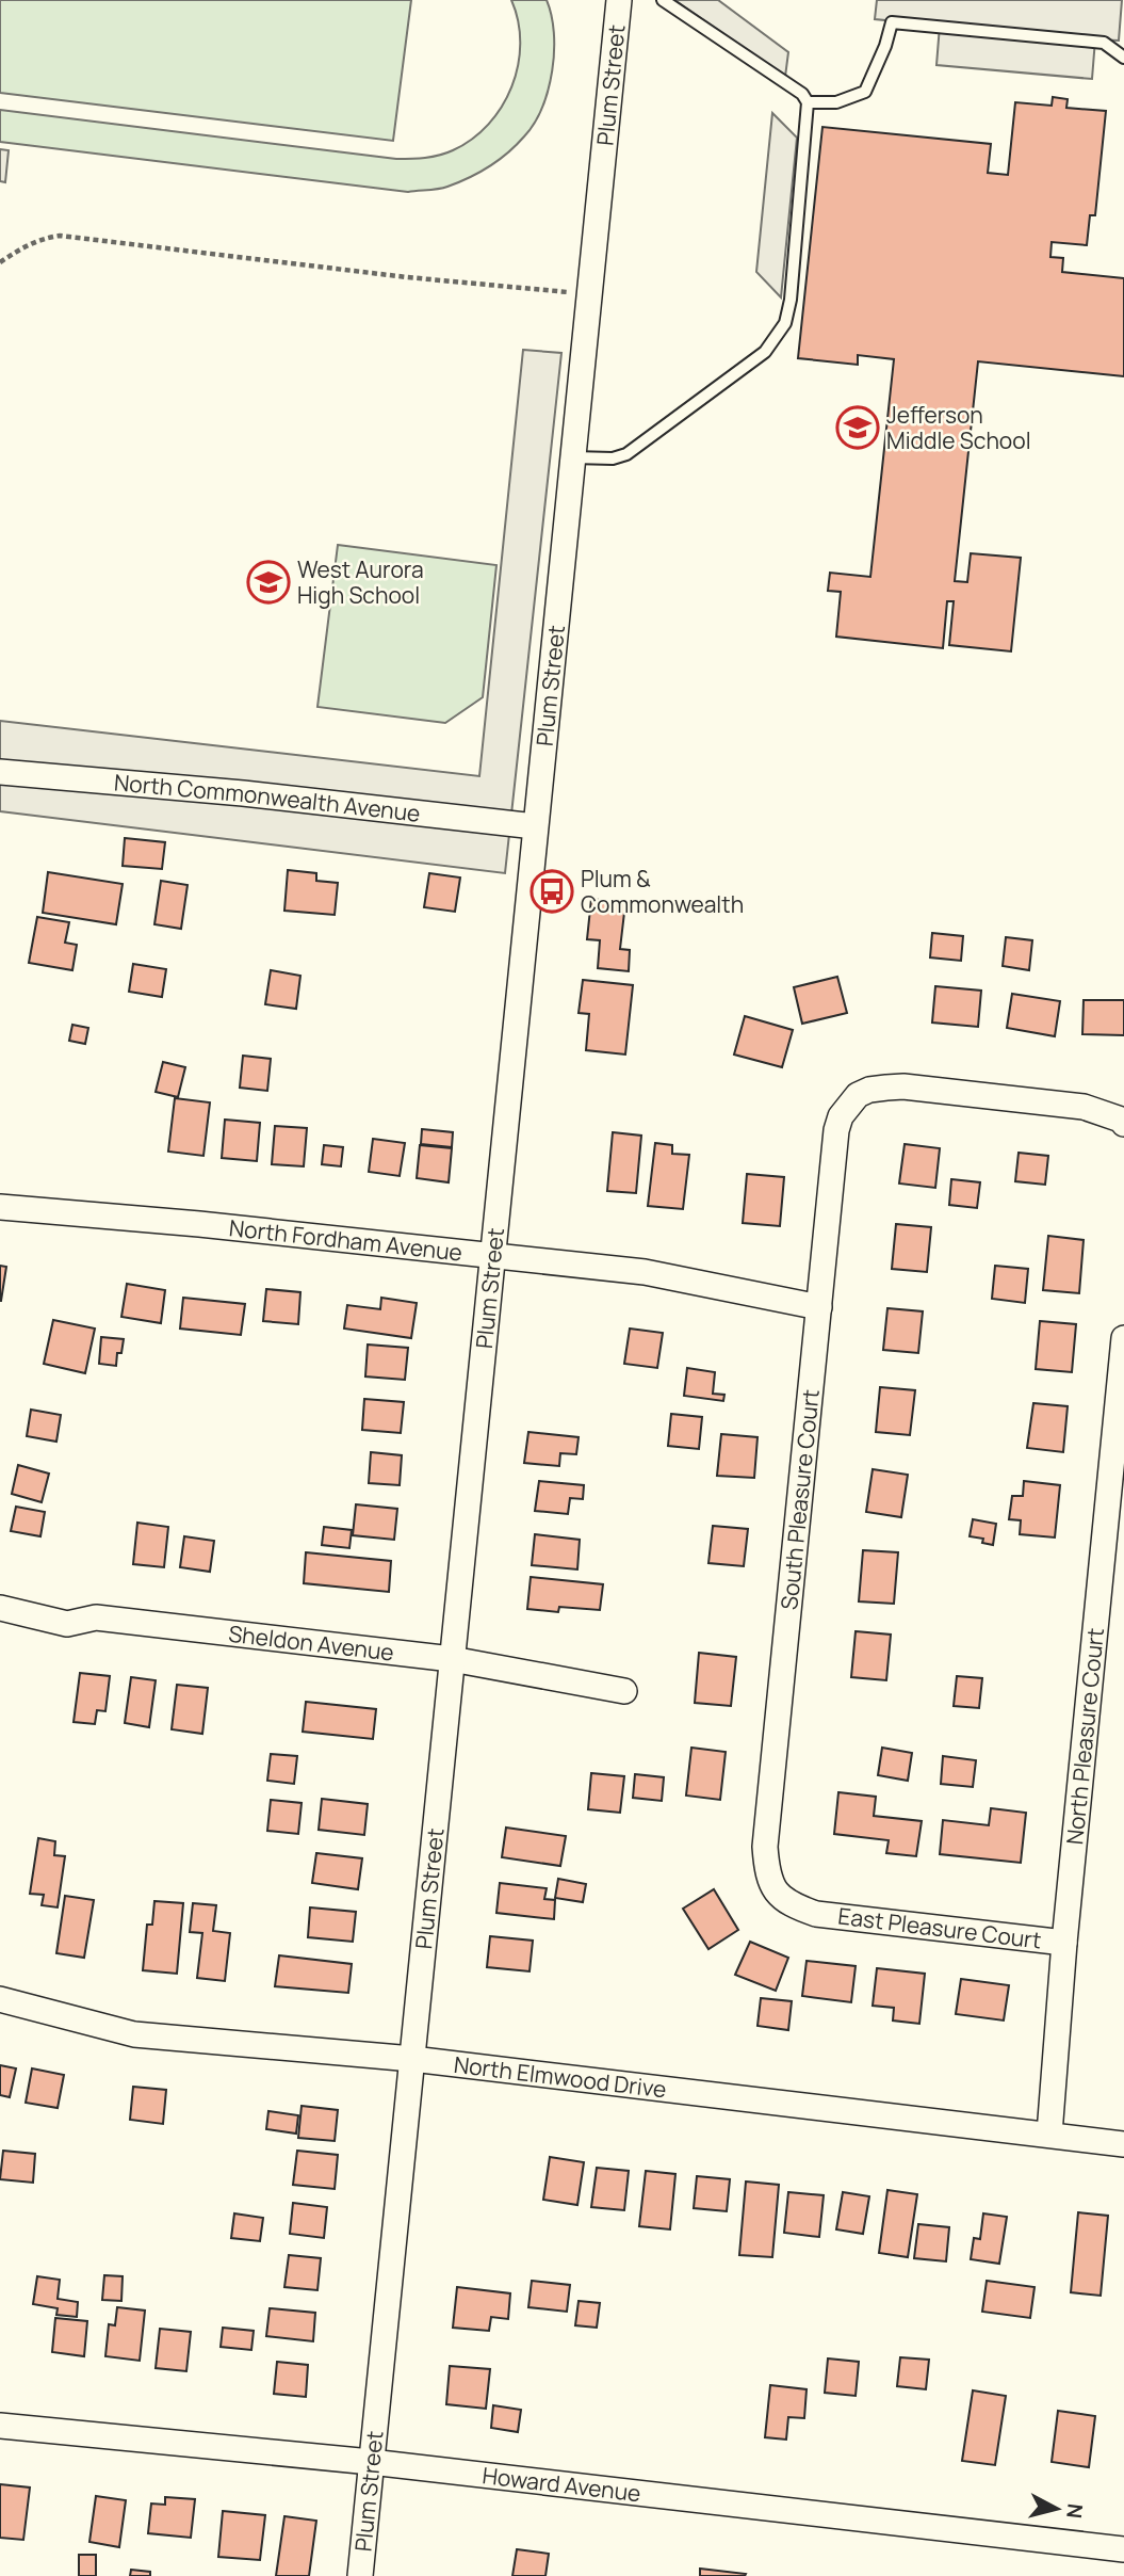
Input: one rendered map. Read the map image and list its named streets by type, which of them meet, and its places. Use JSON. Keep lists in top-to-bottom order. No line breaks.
{"streets":{"street":["Plum Street","North Commonwealth Avenue","North Fordham Avenue","South Pleasure Court","Sheldon Avenue","North Pleasure Court","East Pleasure Court","North Elmwood Drive","Howard Avenue"]},"crossings":[["Plum Street","North Commonwealth Avenue"],["Plum Street","North Fordham Avenue"],["Plum Street","Sheldon Avenue"],["Plum Street","North Elmwood Drive"],["Plum Street","Howard Avenue"],["North Fordham Avenue","South Pleasure Court"],["South Pleasure Court","East Pleasure Court"],["North Pleasure Court","East Pleasure Court"],["North Pleasure Court","North Elmwood Drive"]],"places":{"school or university":["Jefferson Middle School","West Aurora High School"],"bus stop":["Plum & Commonwealth"]},"north":"right"}
